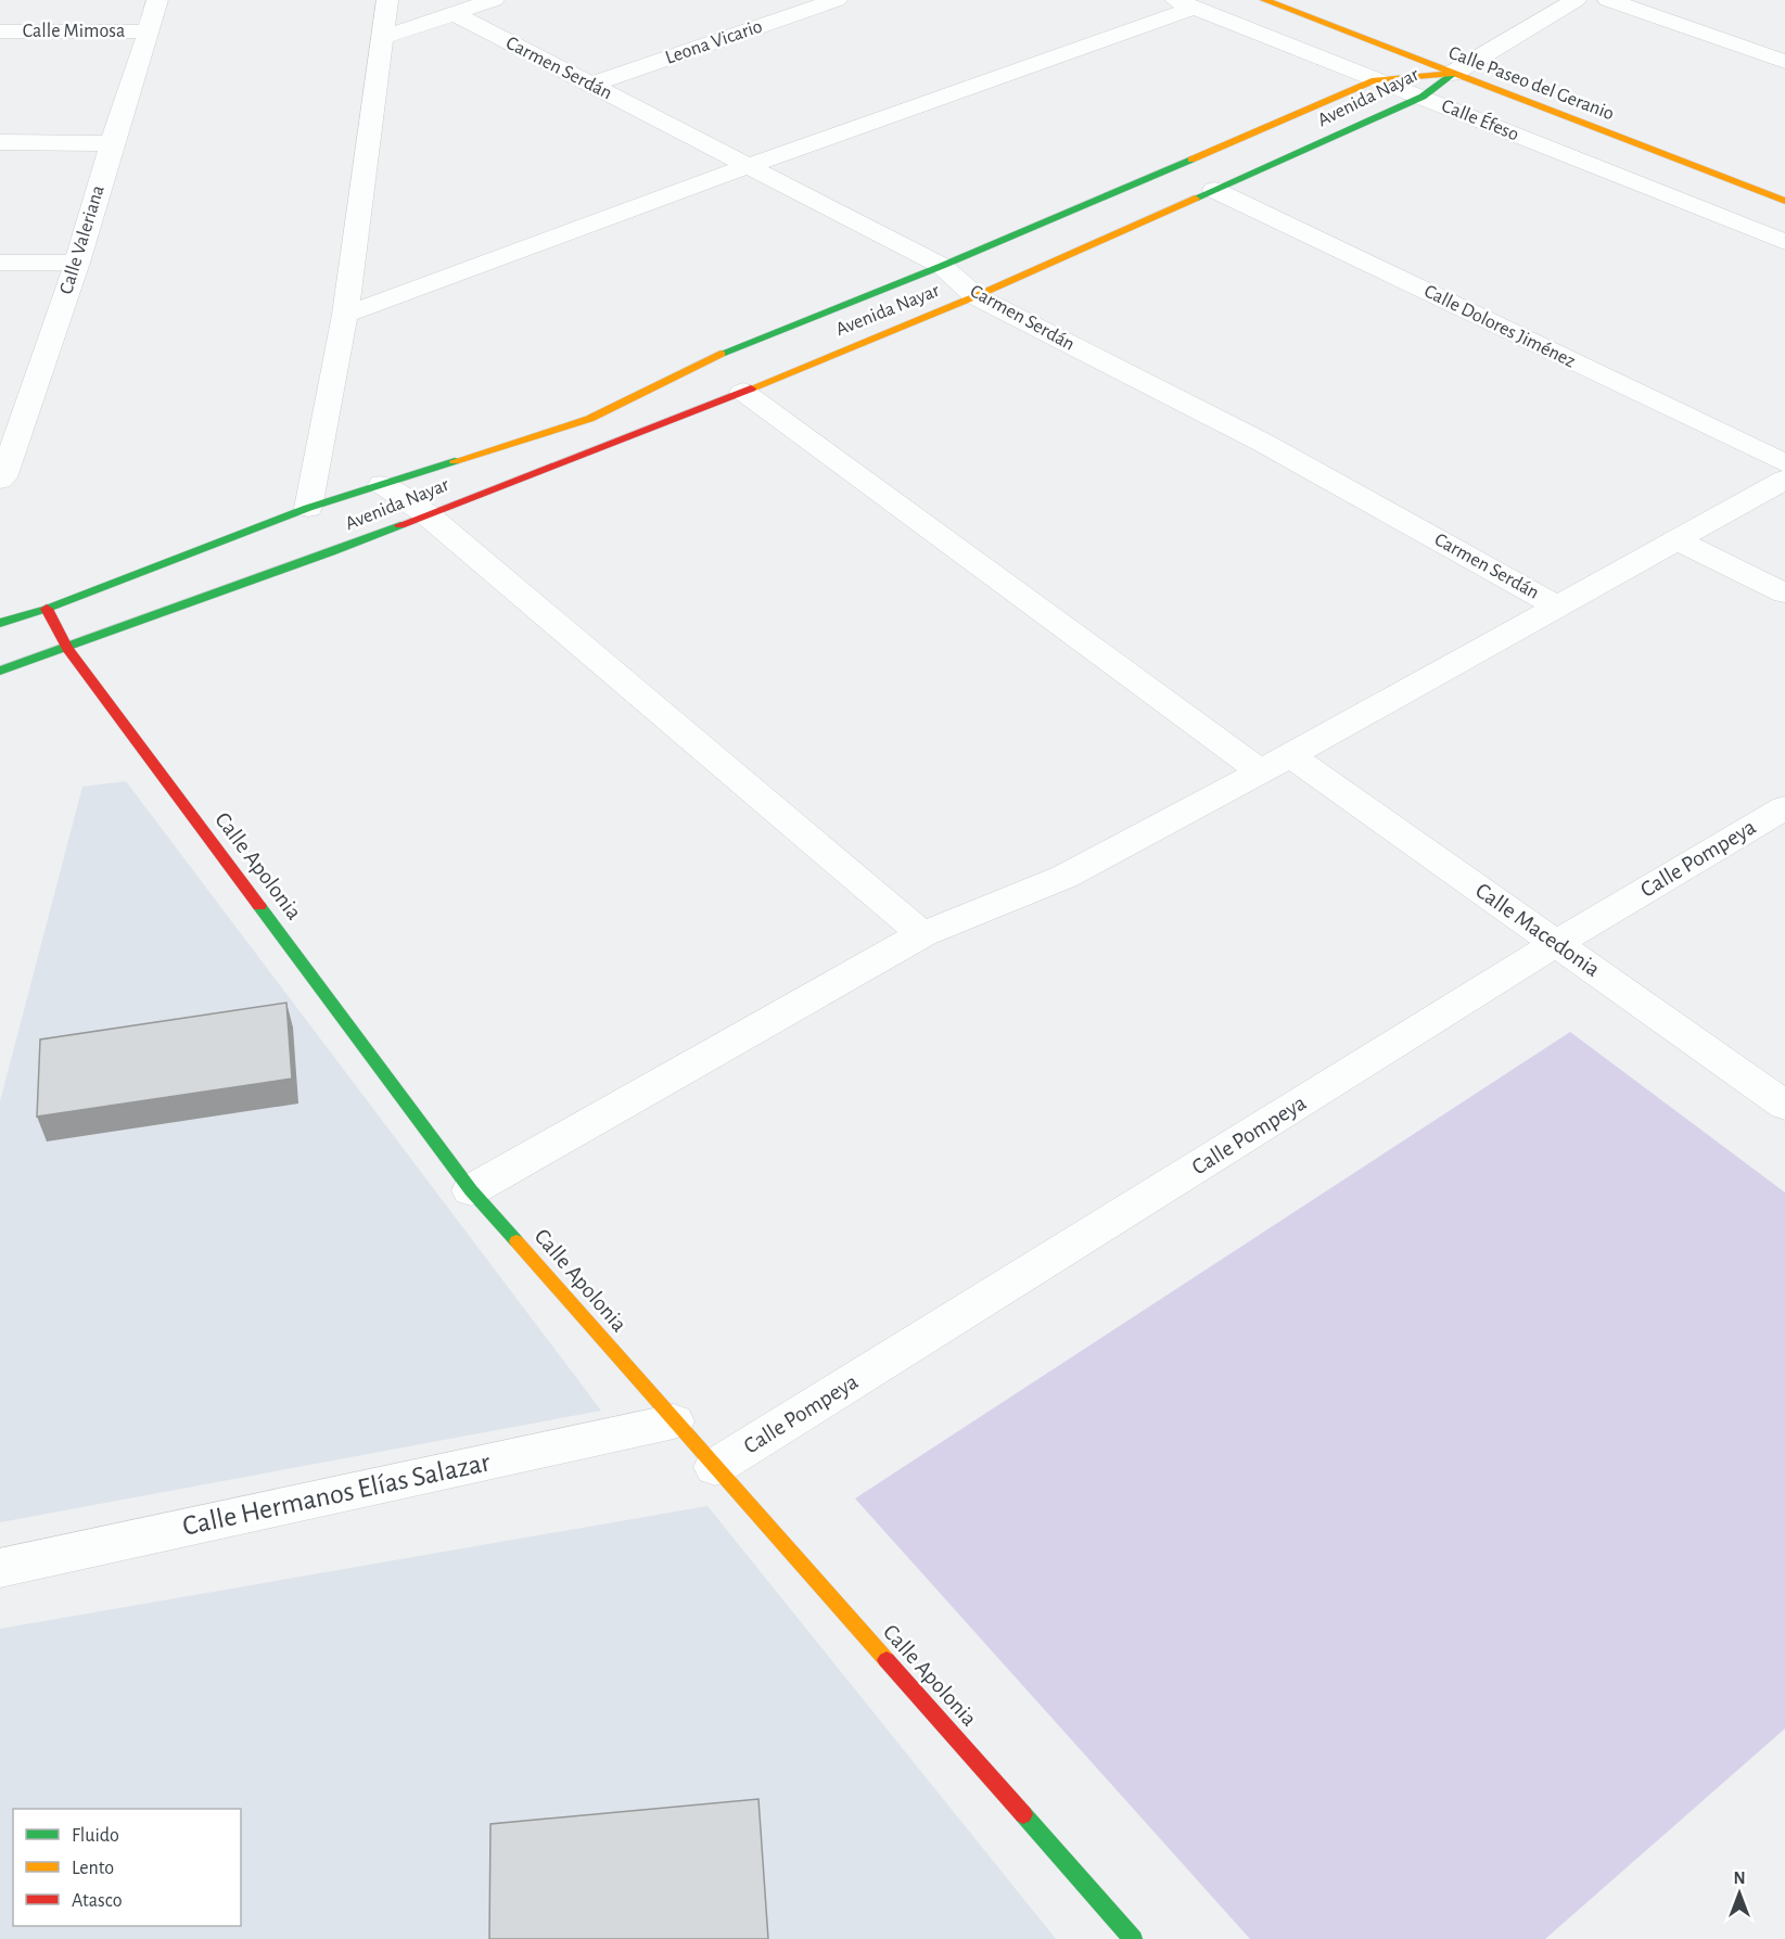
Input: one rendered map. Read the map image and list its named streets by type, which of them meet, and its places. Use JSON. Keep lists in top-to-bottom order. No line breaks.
{"streets":{"street":["Calle Mimosa","Leona Vicario","Carmen Serdán","Calle Paseo del Geranio","Avenida Nayar","Calle Éfeso","Calle Valeriana","Calle Dolores Jiménez","Calle Pompeya","Calle Apolonia","Calle Macedonia","Calle Hermanos Elías Salazar"]},"crossings":[["Calle Mimosa","Calle Valeriana"],["Leona Vicario","Carmen Serdán"],["Carmen Serdán","Avenida Nayar"],["Calle Paseo del Geranio","Avenida Nayar"],["Avenida Nayar","Calle Éfeso"],["Avenida Nayar","Calle Dolores Jiménez"],["Avenida Nayar","Calle Apolonia"],["Avenida Nayar","Calle Macedonia"],["Calle Pompeya","Calle Apolonia"],["Calle Pompeya","Calle Macedonia"],["Calle Apolonia","Calle Hermanos Elías Salazar"]],"legend":["Fluido","Lento","Atasco"],"north":"top"}
